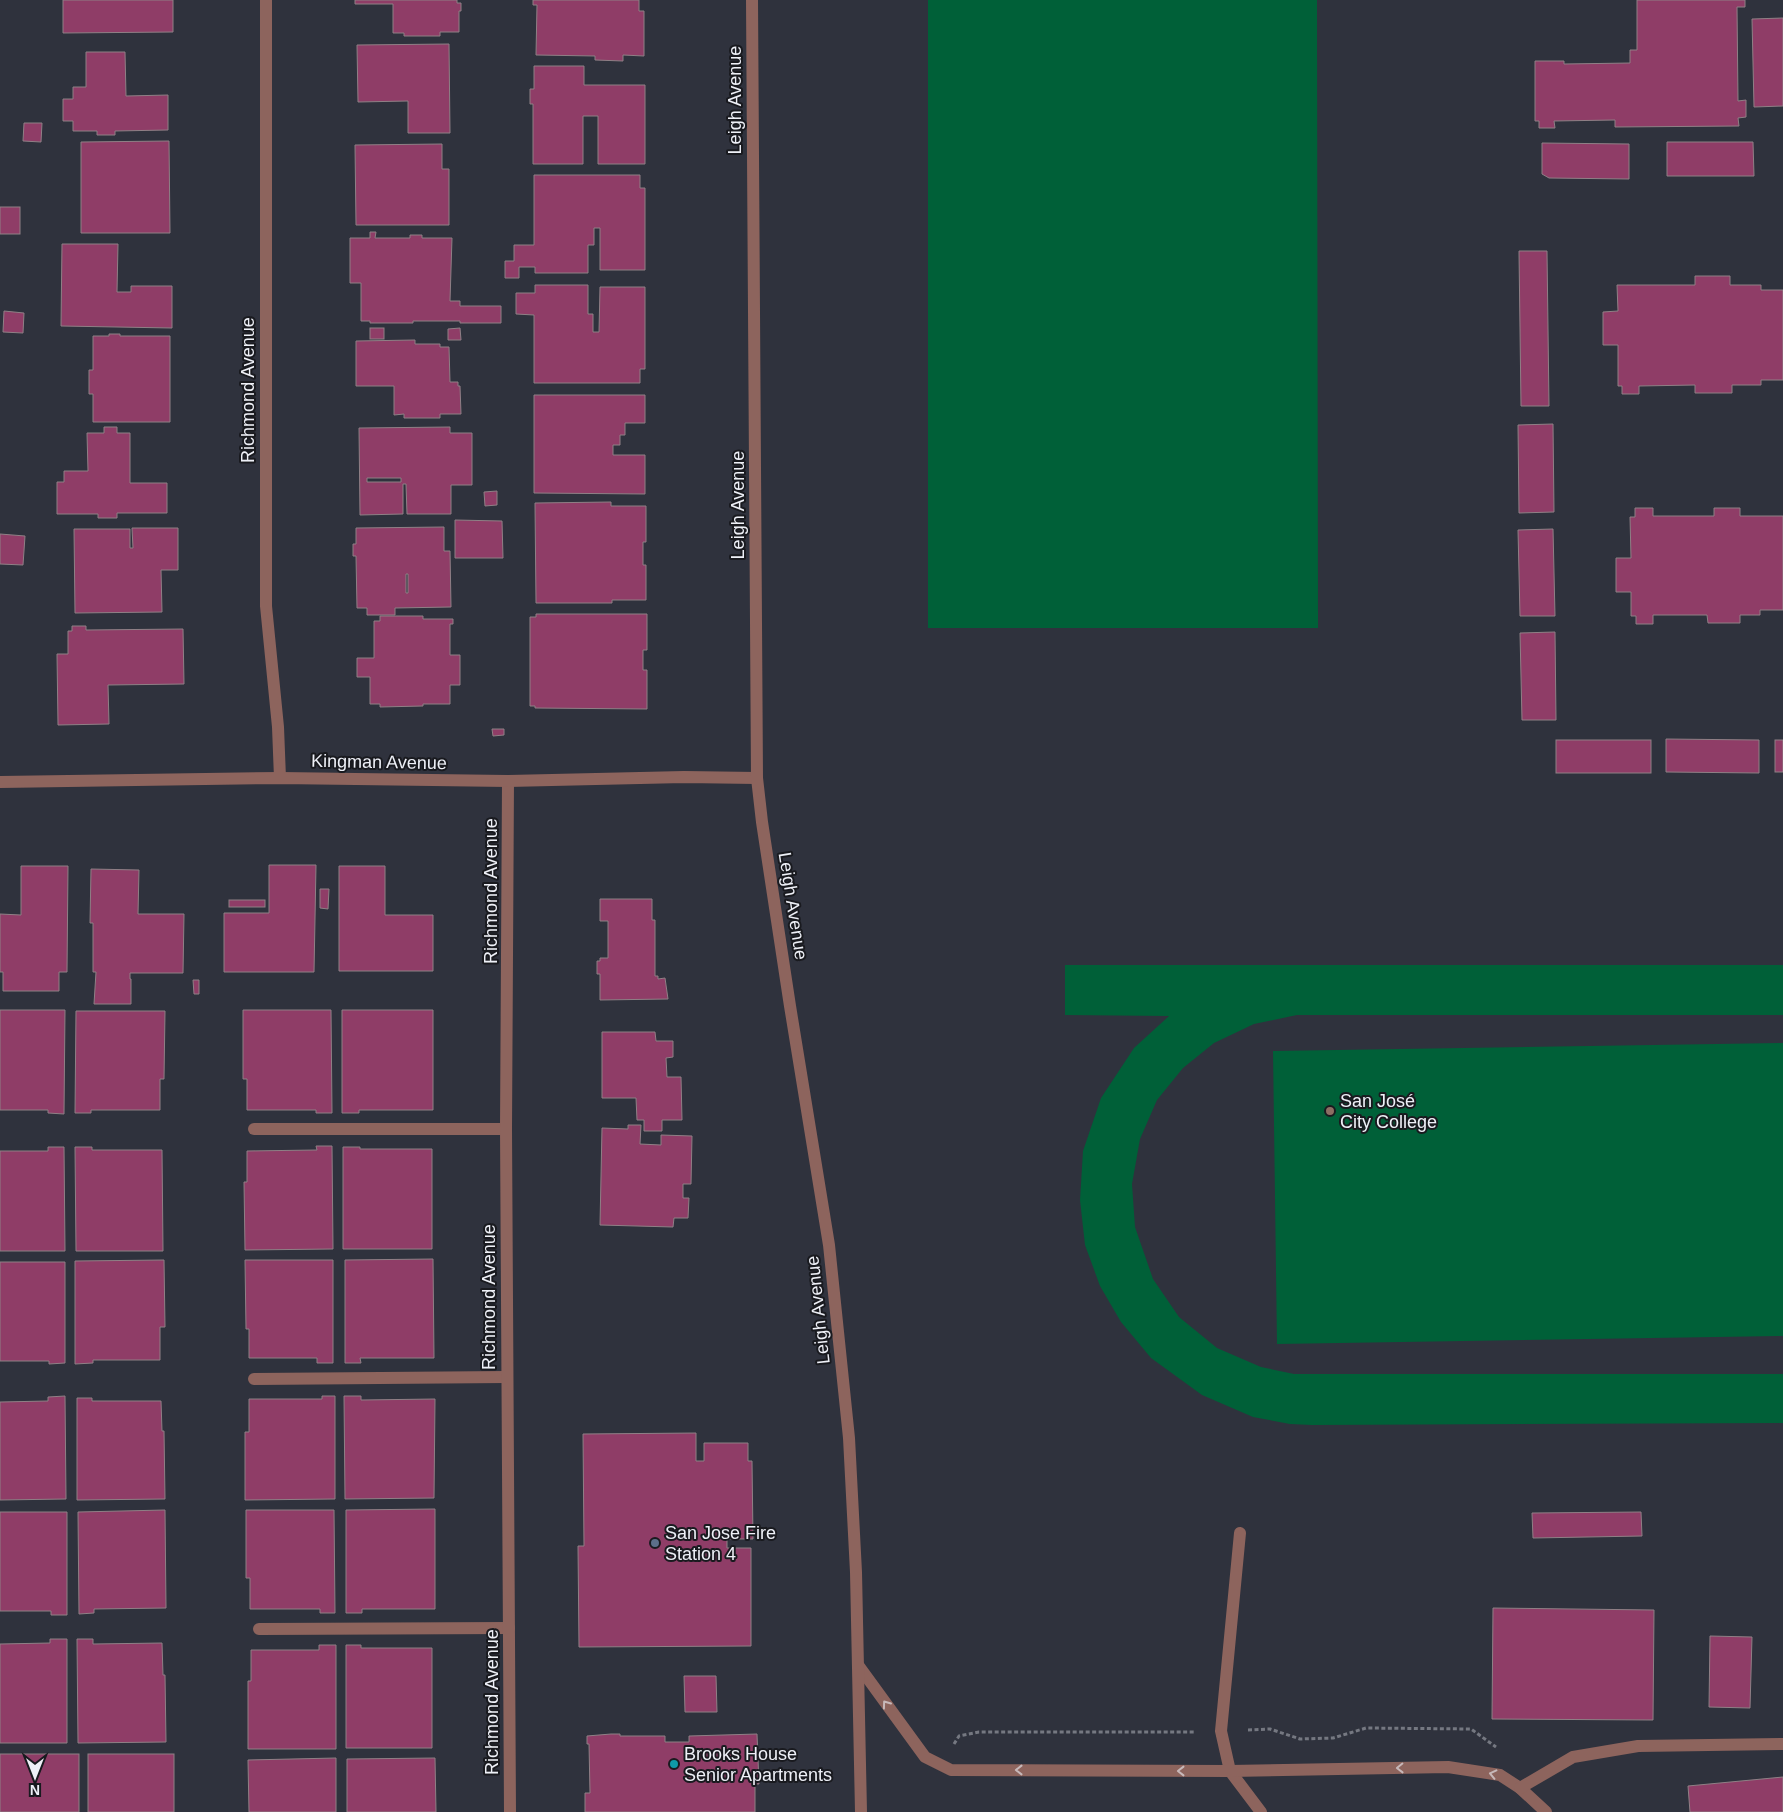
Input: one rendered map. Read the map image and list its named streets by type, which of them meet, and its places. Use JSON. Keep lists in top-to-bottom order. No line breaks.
{"streets":{"street":["Leigh Avenue","Richmond Avenue","Kingman Avenue"]},"crossings":[["Leigh Avenue","Kingman Avenue"],["Richmond Avenue","Kingman Avenue"]],"places":["San José City College","San Jose Fire Station 4","Brooks House Senior Apartments"],"north":"bottom"}
